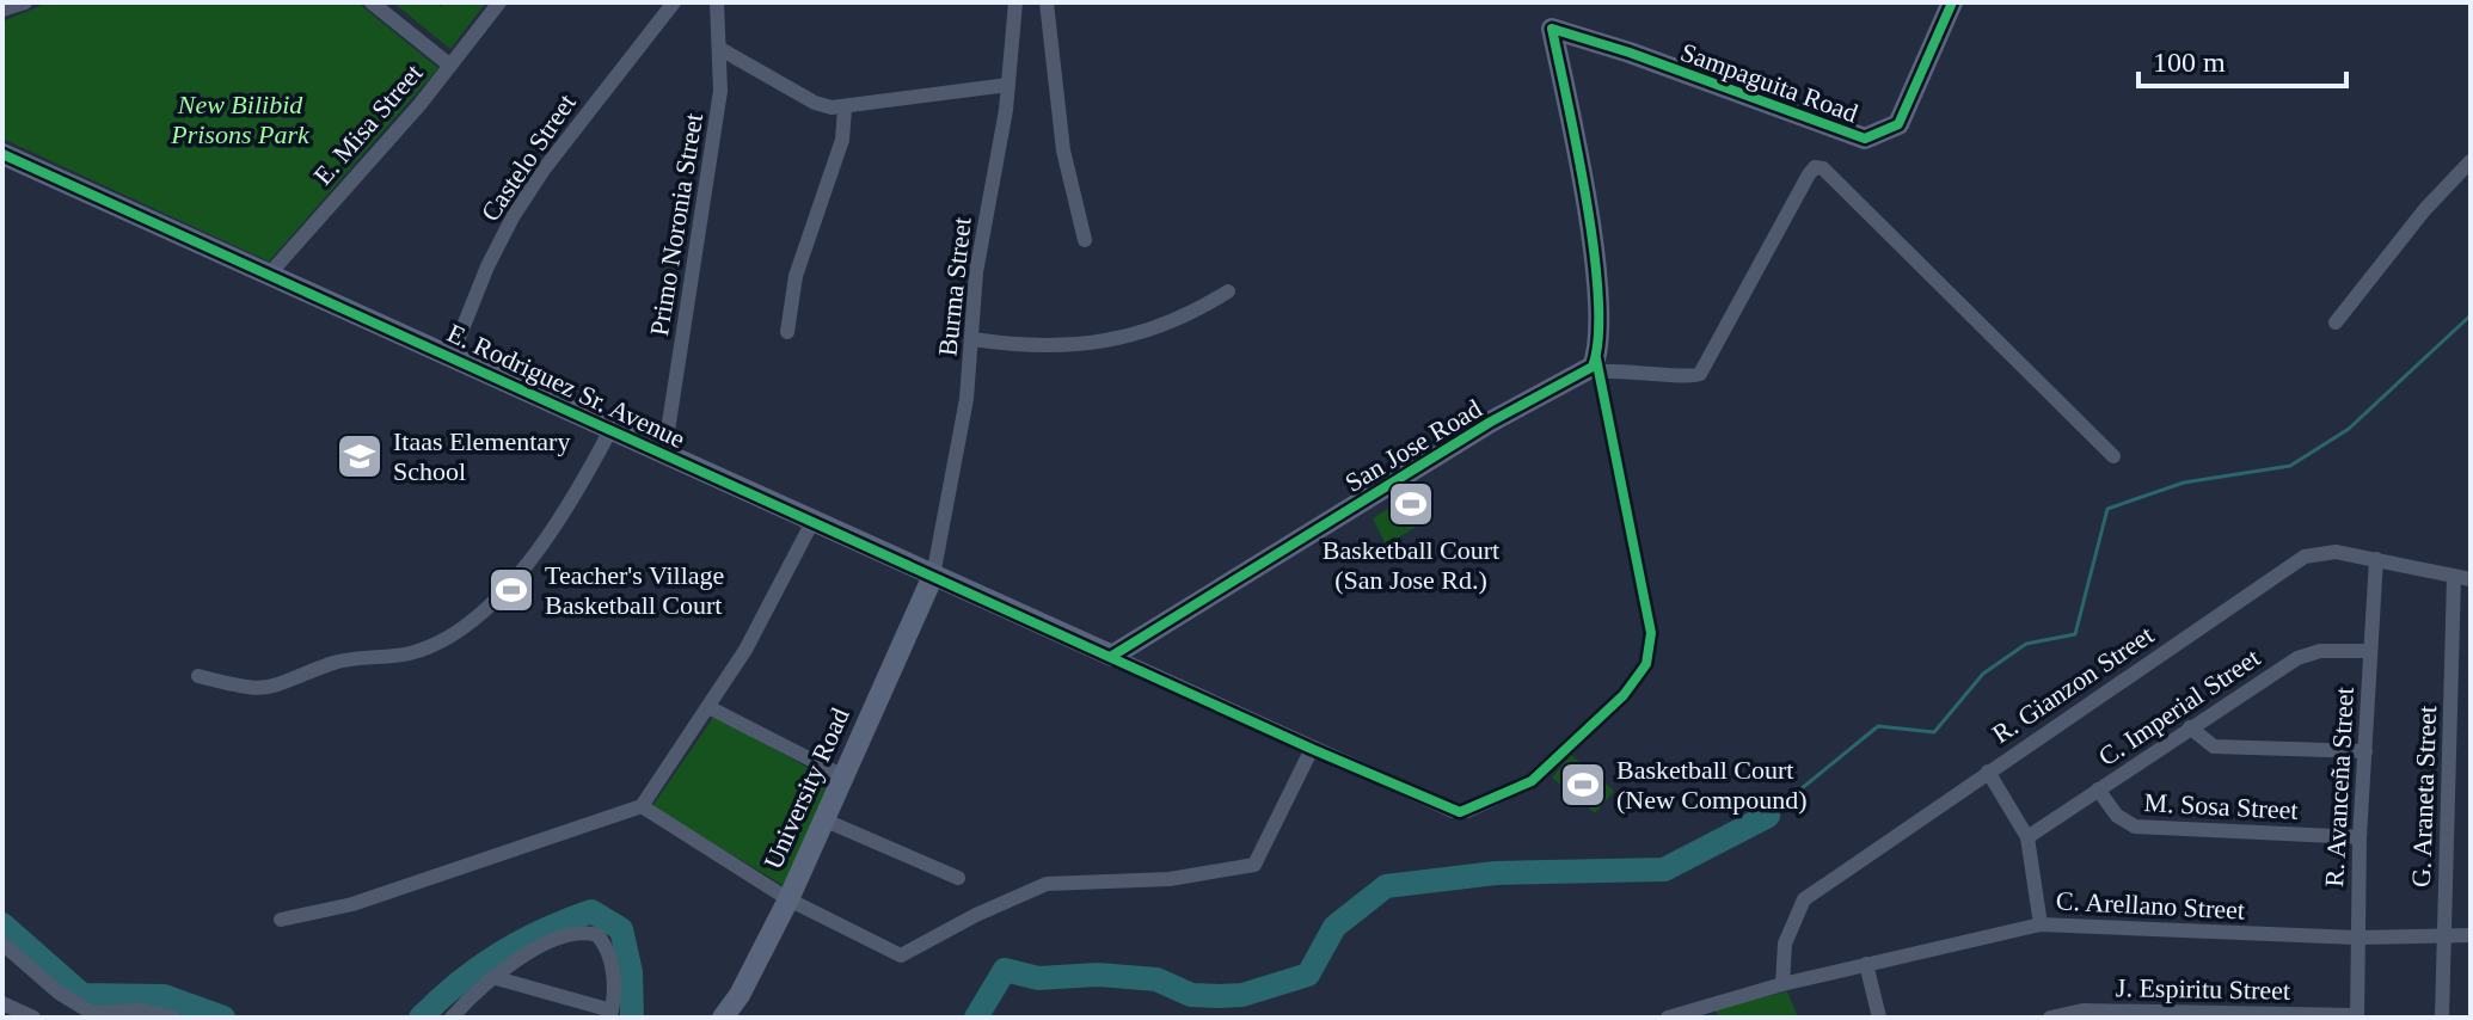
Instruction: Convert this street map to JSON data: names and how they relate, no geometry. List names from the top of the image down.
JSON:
{
  "streets": {
    "street": [
      "Sampaguita Road",
      "E. Misa Street",
      "Castelo Street",
      "Primo Noronia Street",
      "Burma Street",
      "E. Rodriguez Sr. Avenue",
      "San Jose Road",
      "R. Gianzon Street",
      "C. Imperial Street",
      "R. Avanceña Street",
      "University Road",
      "G. Araneta Street",
      "M. Sosa Street",
      "C. Arellano Street",
      "J. Espiritu Street"
    ]
  },
  "crossings": [
    ["Sampaguita Road", "San Jose Road"],
    ["E. Misa Street", "E. Rodriguez Sr. Avenue"],
    ["Castelo Street", "E. Rodriguez Sr. Avenue"],
    ["Primo Noronia Street", "E. Rodriguez Sr. Avenue"],
    ["Burma Street", "E. Rodriguez Sr. Avenue"],
    ["Burma Street", "University Road"],
    ["E. Rodriguez Sr. Avenue", "San Jose Road"],
    ["E. Rodriguez Sr. Avenue", "University Road"],
    ["R. Gianzon Street", "R. Avanceña Street"],
    ["R. Gianzon Street", "G. Araneta Street"],
    ["R. Gianzon Street", "C. Arellano Street"],
    ["C. Imperial Street", "R. Avanceña Street"],
    ["C. Imperial Street", "M. Sosa Street"],
    ["R. Avanceña Street", "M. Sosa Street"],
    ["R. Avanceña Street", "C. Arellano Street"],
    ["R. Avanceña Street", "J. Espiritu Street"],
    ["G. Araneta Street", "C. Arellano Street"]
  ],
  "parks": ["New Bilibid Prisons Park"],
  "places": {
    "school or university": ["Itaas Elementary School"],
    "sports": ["Basketball Court (San Jose Rd.)", "Teacher's Village Basketball Court", "Basketball Court (New Compound)"]
  },
  "scale_bar": "100 m"
}
